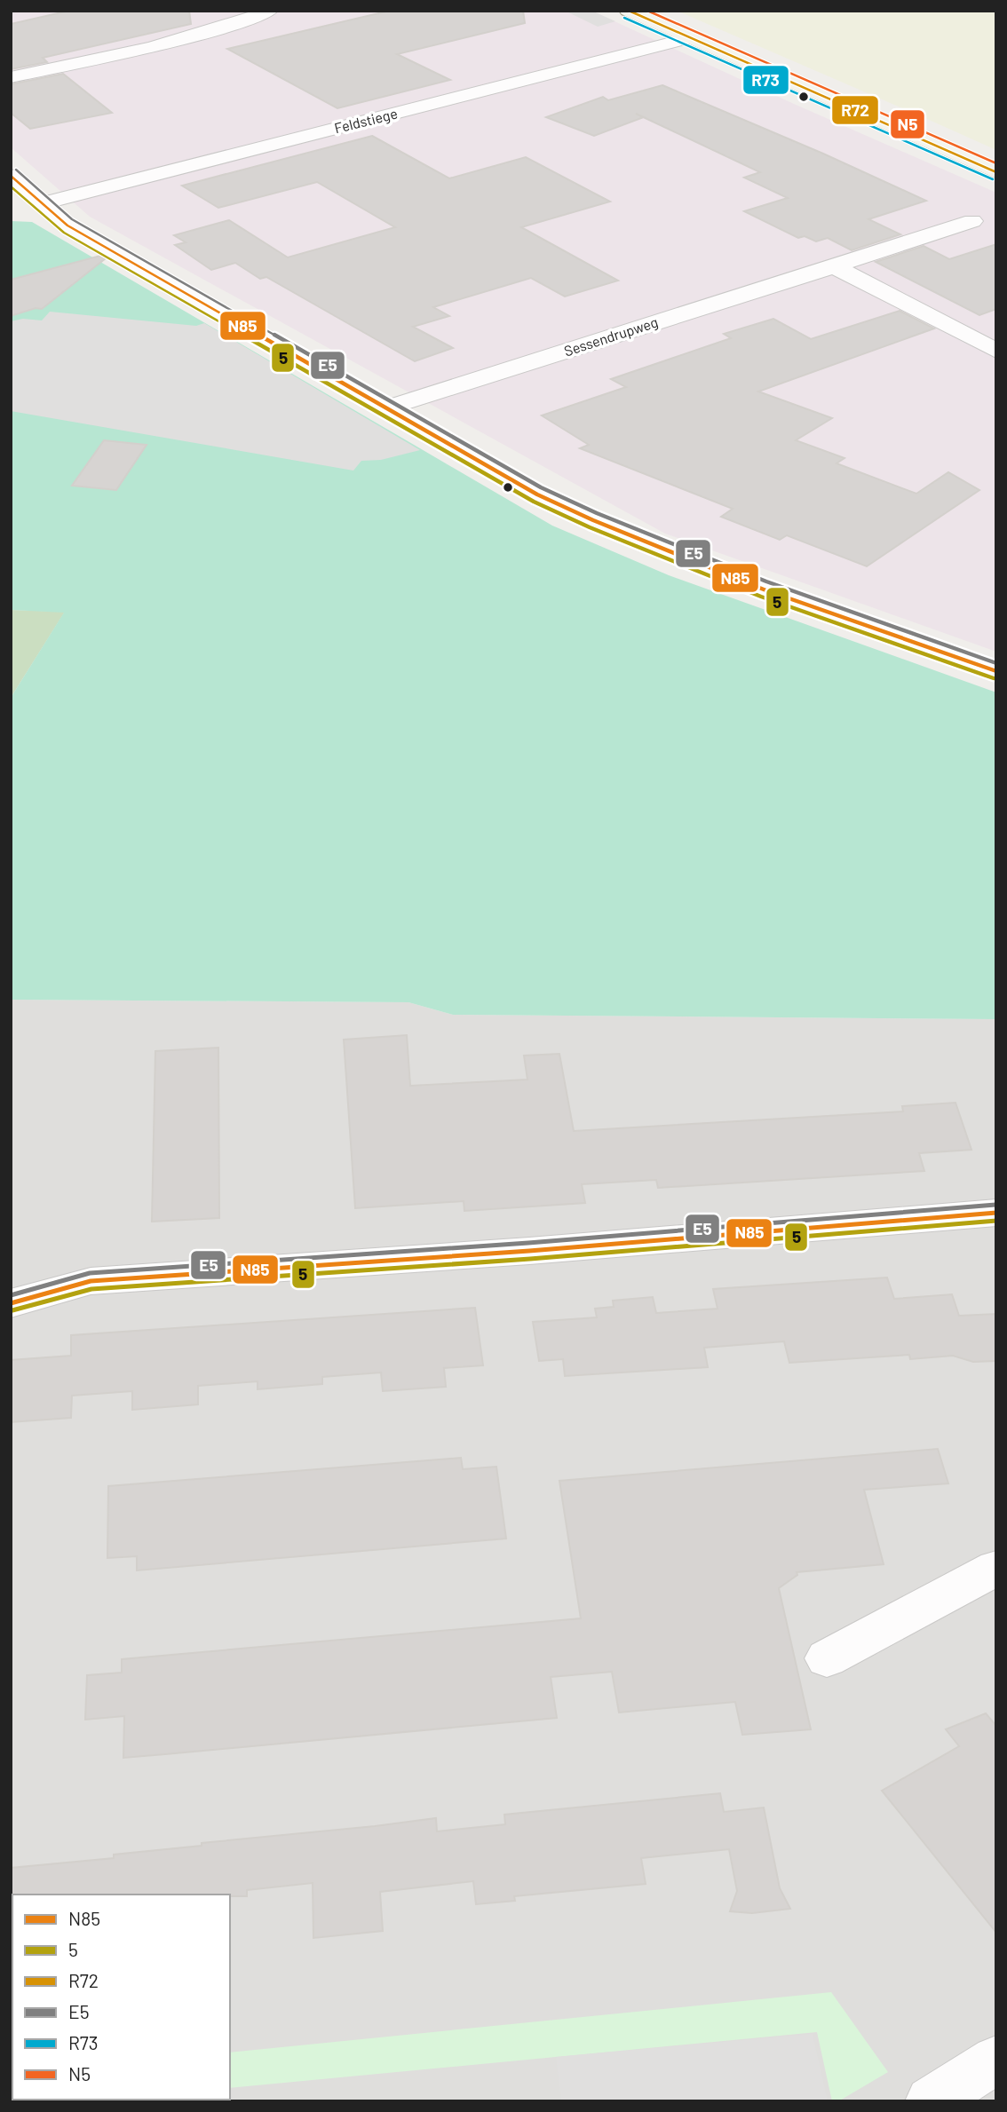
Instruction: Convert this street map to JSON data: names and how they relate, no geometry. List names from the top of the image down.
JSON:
{
  "streets": {
    "street": ["Feldstiege", "Sessendrupweg"]
  },
  "lines": [
    "transit line R72",
    "transit line N5",
    "transit line R73",
    "transit line E5",
    "transit line N85",
    "transit line 5"
  ],
  "legend": [
    "N85",
    "5",
    "R72",
    "E5",
    "R73",
    "N5"
  ]
}
